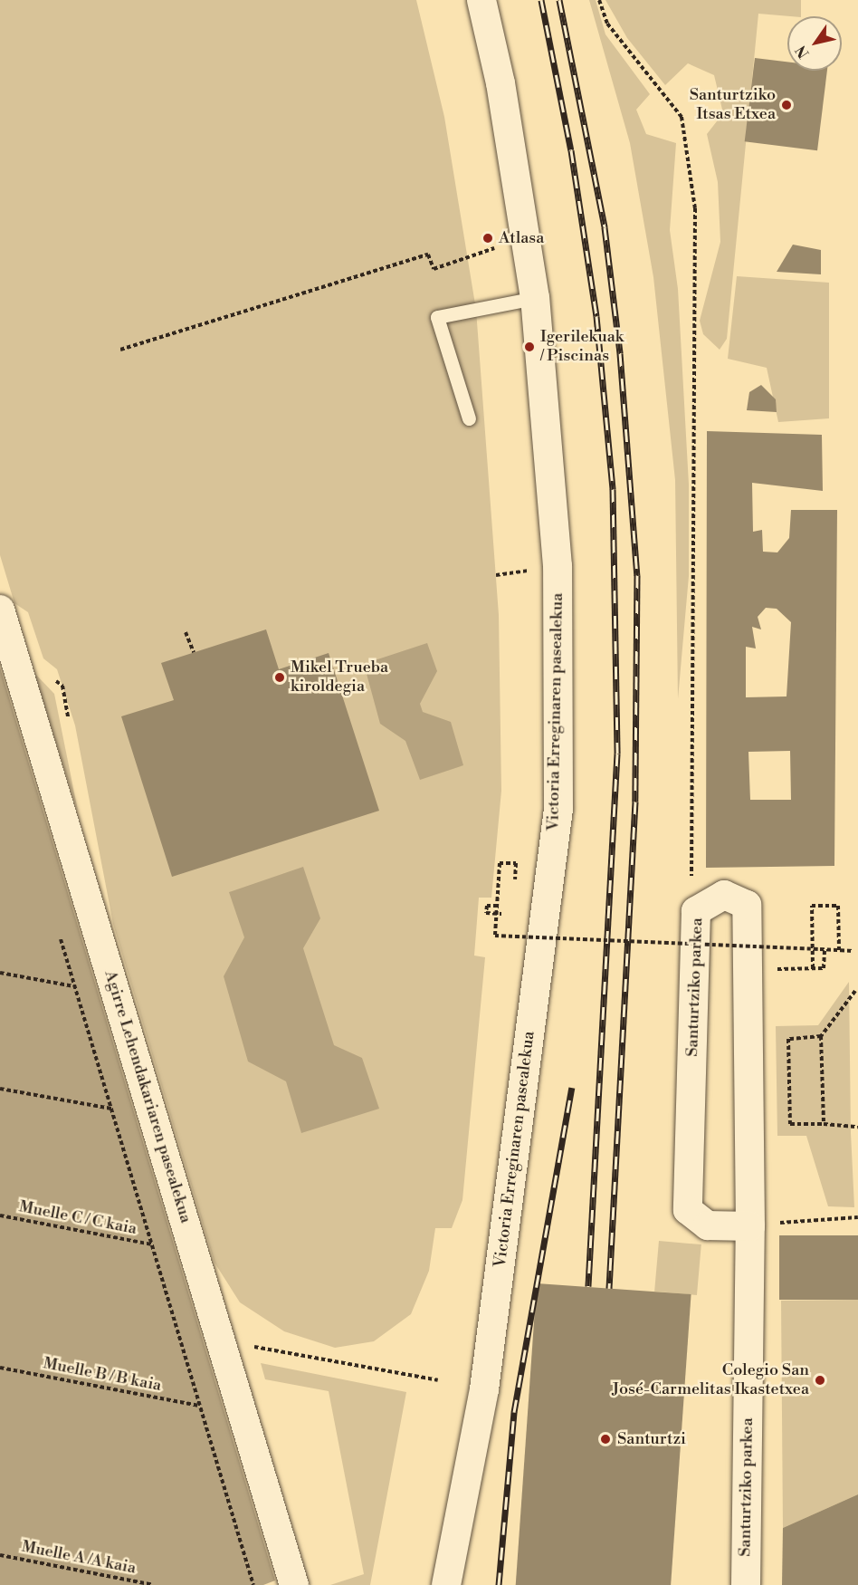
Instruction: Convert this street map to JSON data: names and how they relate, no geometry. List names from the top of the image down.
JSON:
{
  "streets": {
    "street": ["Victoria Erreginaren pasealekua", "Santurtziko parkea", "Agirre Lehendakariaren pasealekua"],
    "path": ["Muelle C / C kaia", "Muelle B / B kaia", "Muelle A /A kaia"]
  },
  "places": [
    "Santurtziko Itsas Etxea",
    "Atlasa",
    "Igerilekuak / Piscinas",
    "Mikel Trueba kiroldegia",
    "Colegio San José-Carmelitas Ikastetxea",
    "Santurtzi"
  ],
  "north": "bottom left"
}
